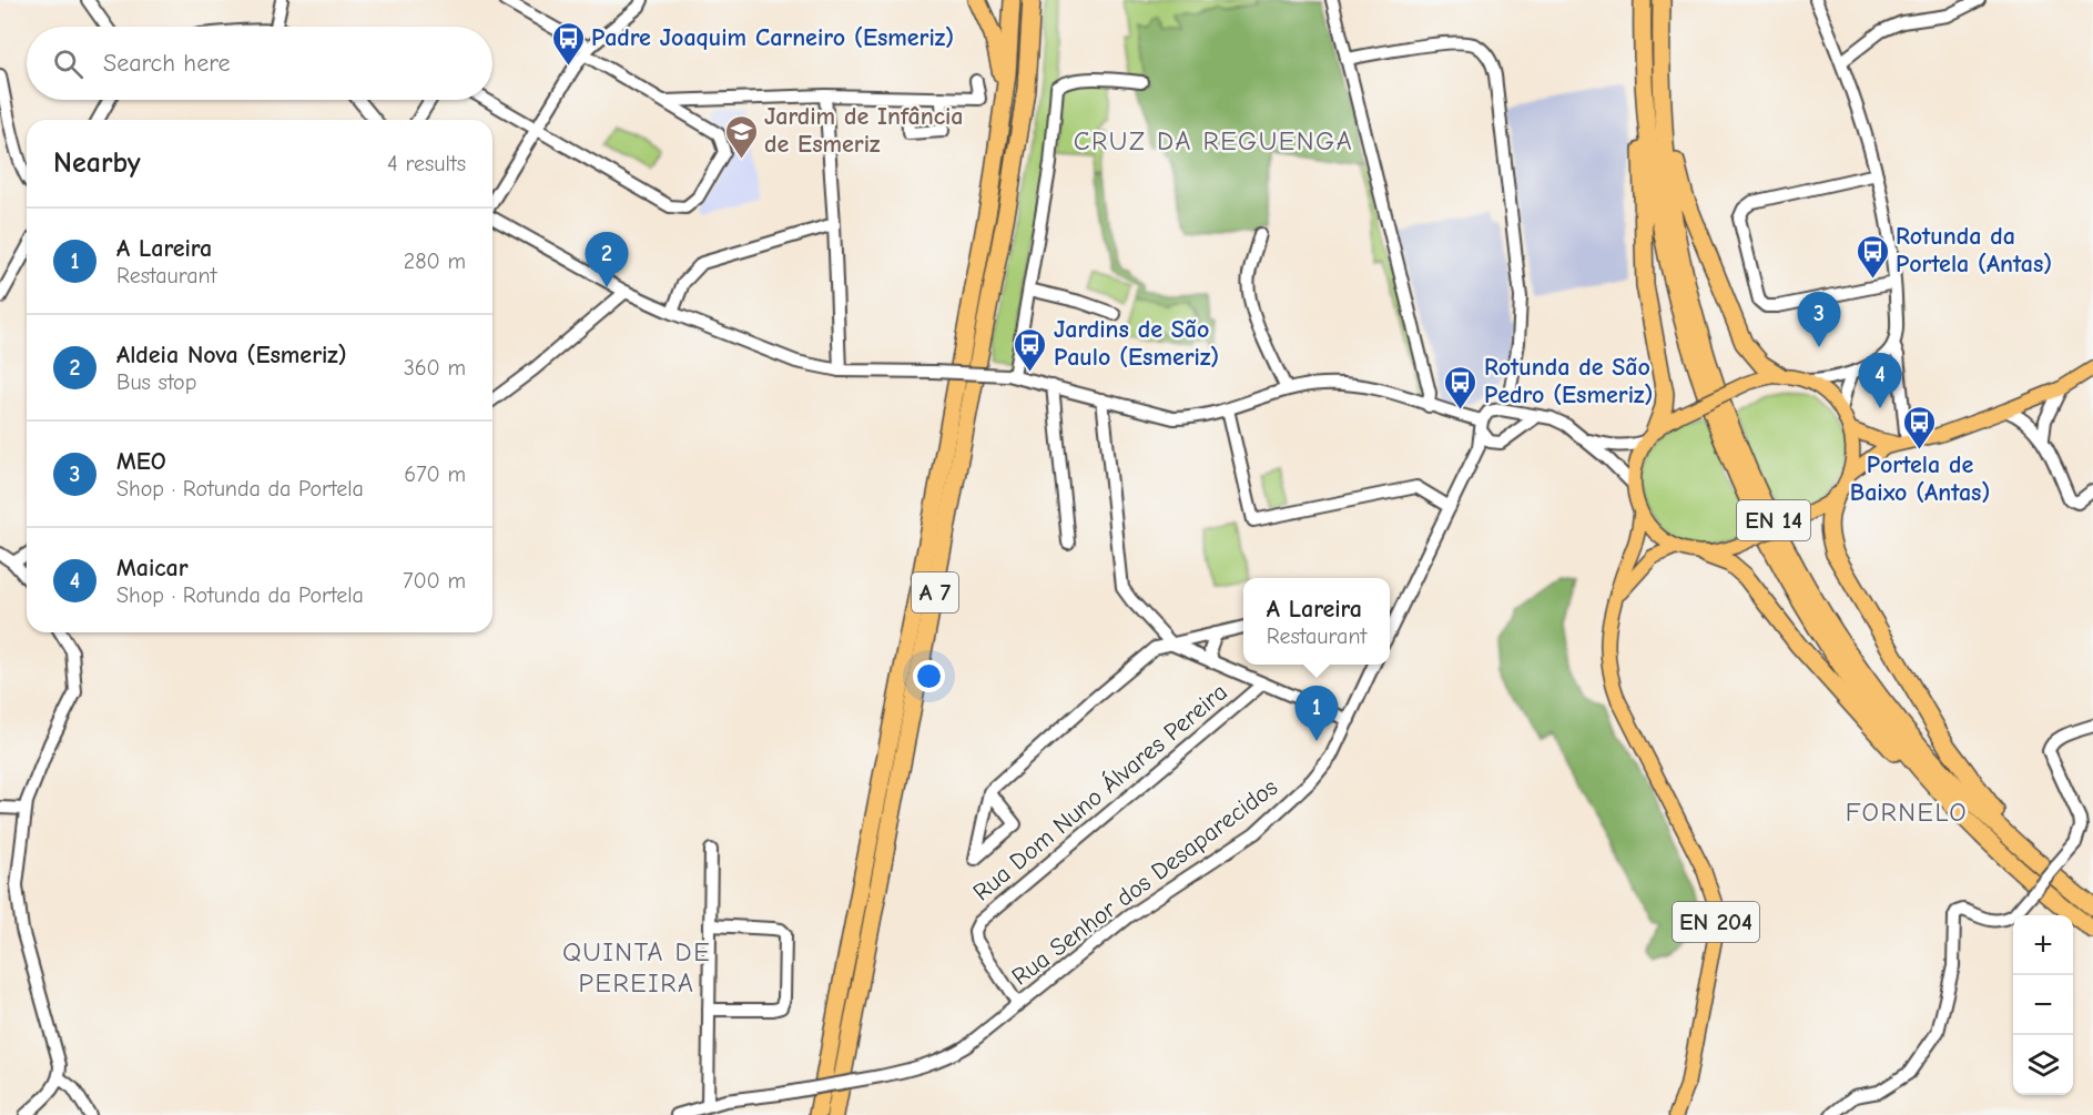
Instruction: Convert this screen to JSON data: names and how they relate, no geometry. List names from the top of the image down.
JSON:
{
  "streets": {
    "highway": ["EN 14", "A 7"],
    "main road": ["EN 204"],
    "street": ["Rua Dom Nuno Álvares Pereira", "Rua Senhor dos Desaparecidos"]
  },
  "crossings": [
    ["EN 14", "EN 204"],
    ["Rua Dom Nuno Álvares Pereira", "Rua Senhor dos Desaparecidos"]
  ],
  "districts": ["CRUZ DA REGUENGA", "FORNELO", "QUINTA DE PEREIRA"],
  "places": {
    "bus stop": [
      "Padre Joaquim Carneiro (Esmeriz)",
      "Rotunda da Portela (Antas)",
      "Jardins de São Paulo (Esmeriz)",
      "Rotunda de São Pedro (Esmeriz)",
      "Portela de Baixo (Antas)"
    ],
    "school or university": ["Jardim de Infância de Esmeriz"]
  },
  "page": {
    "search": "Search here",
    "heading": ["Nearby", "4 results"],
    "list": [
      {
        "mark": "1",
        "name": "A Lareira",
        "note": "Restaurant",
        "value": "280 m"
      },
      {
        "mark": "2",
        "name": "Aldeia Nova (Esmeriz)",
        "note": "Bus stop",
        "value": "360 m"
      },
      {
        "mark": "3",
        "name": "MEO",
        "note": "Shop · Rotunda da Portela",
        "value": "670 m"
      },
      {
        "mark": "4",
        "name": "Maicar",
        "note": "Shop · Rotunda da Portela",
        "value": "700 m"
      }
    ],
    "pins": [
      "2",
      "3",
      "4",
      "1"
    ],
    "popup": ["A Lareira", "Restaurant"],
    "map_buttons": ["+", "−"]
  }
}
